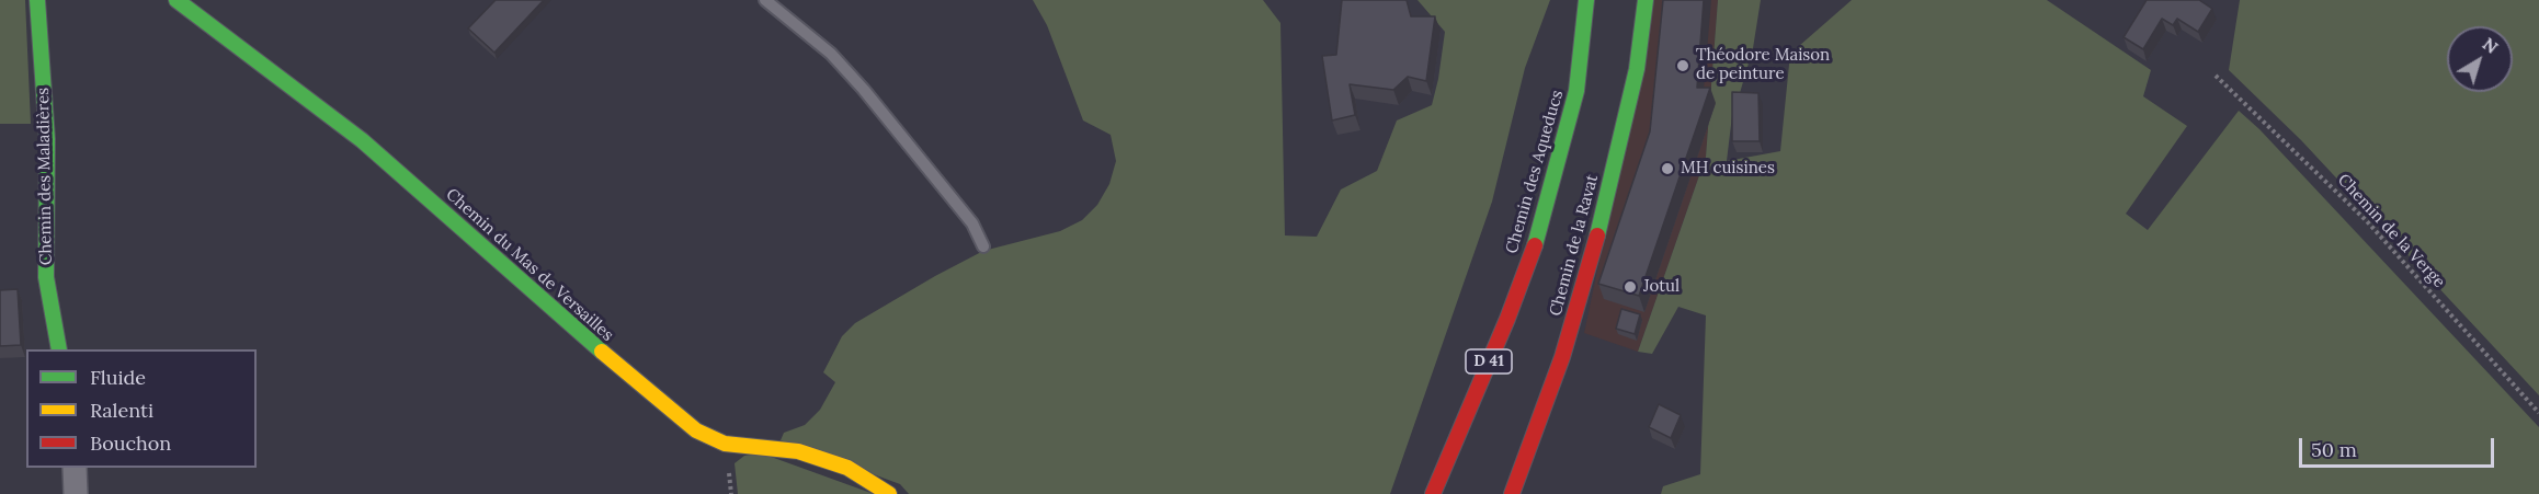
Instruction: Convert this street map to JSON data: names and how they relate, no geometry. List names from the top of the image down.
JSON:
{
  "streets": {
    "street": [
      "Chemin des Aqueducs",
      "Chemin des Maladières",
      "Chemin de la Ravat",
      "Chemin du Mas de Versailles",
      "D 41"
    ],
    "path": ["Chemin de la Verge"]
  },
  "places": ["Théodore Maison de peinture", "MH cuisines", "Jotul"],
  "legend": ["Fluide", "Ralenti", "Bouchon"],
  "scale_bar": "50 m",
  "north": "top right"
}
